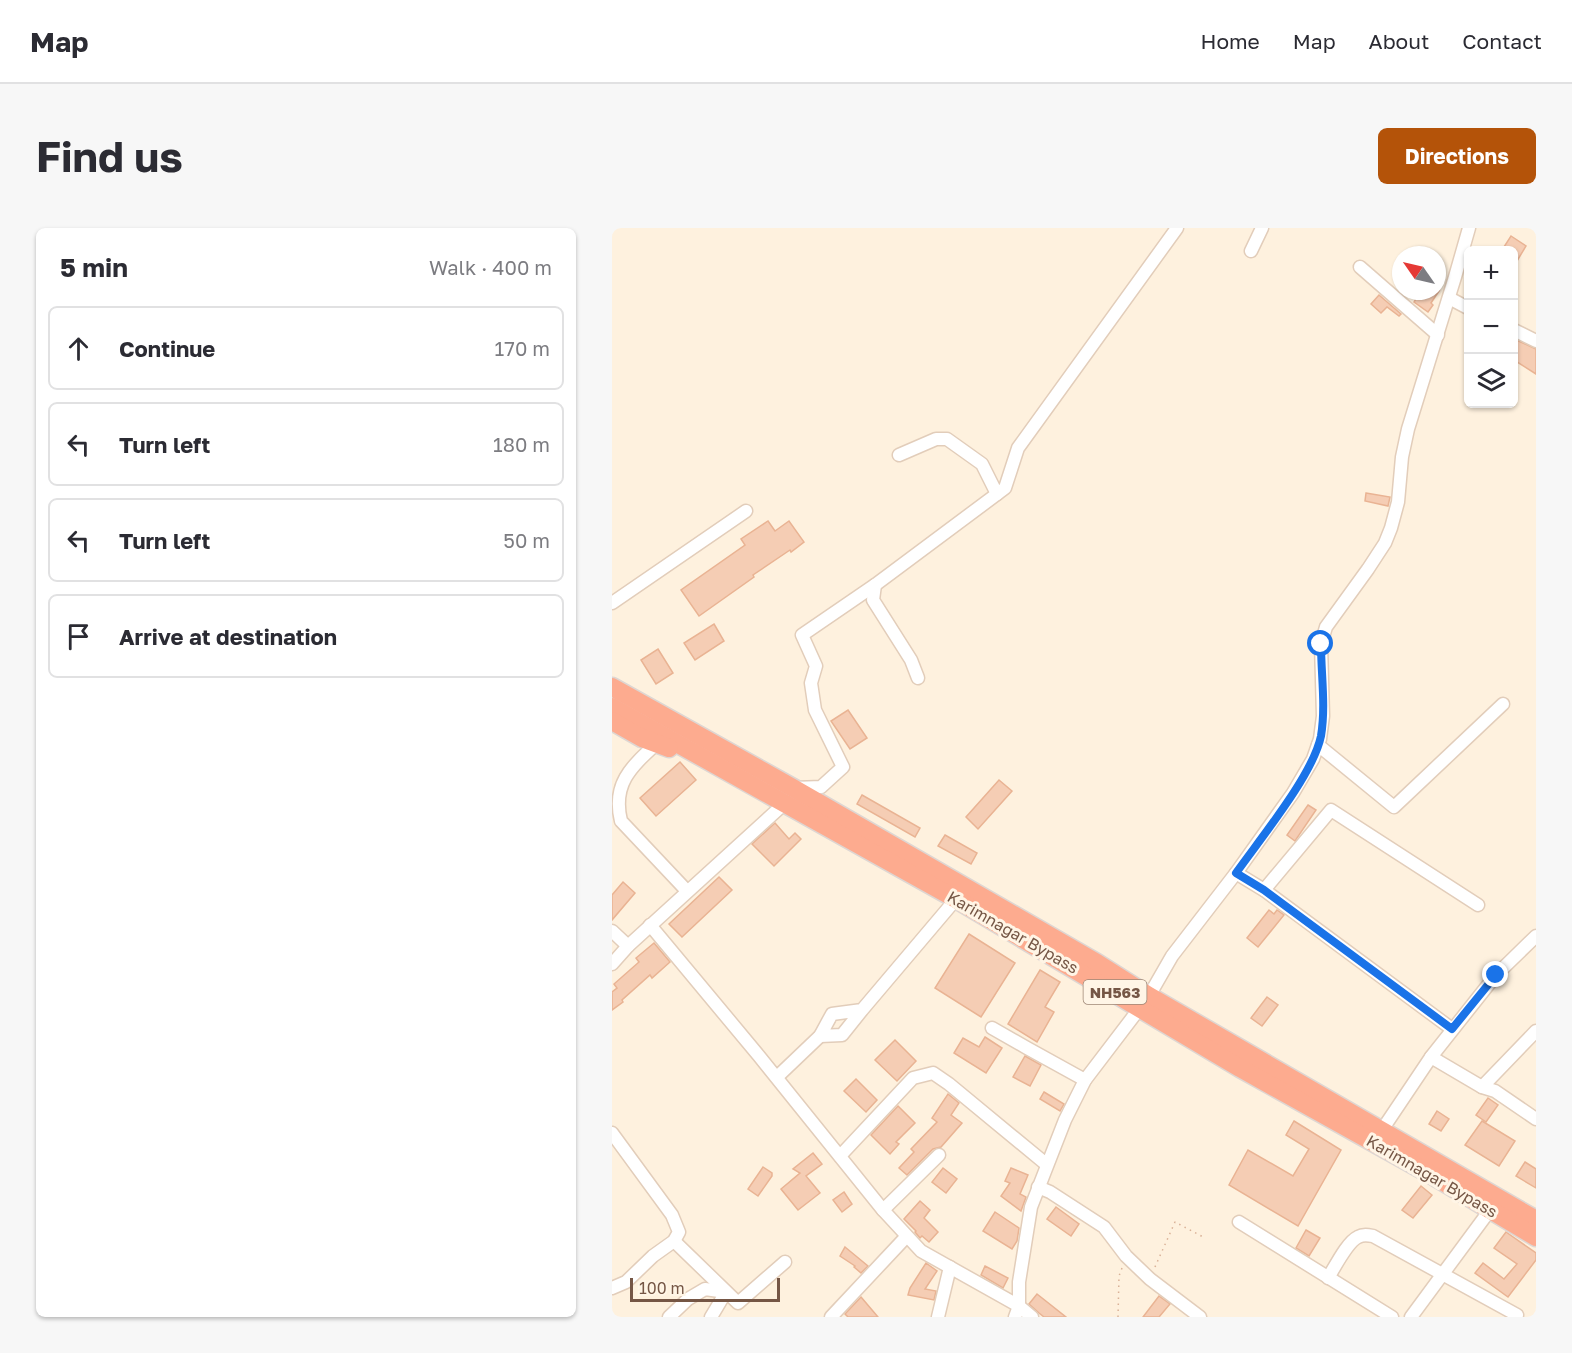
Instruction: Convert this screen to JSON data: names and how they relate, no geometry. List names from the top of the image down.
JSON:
{
  "streets": {
    "highway": ["Karimnagar Bypass", "NH563"]
  },
  "crossings": [
    ["Karimnagar Bypass", "NH563"]
  ],
  "scale_bar": "100 m",
  "north": "top left",
  "page": {
    "header": "Map",
    "nav": [
      "Home",
      "Map",
      "About",
      "Contact"
    ],
    "buttons": "Directions",
    "title": "Find us",
    "heading": ["5 min", "Walk · 400 m"],
    "map_buttons": ["+", "−"],
    "list": [
      ["Continue", "170 m"],
      ["Turn left", "180 m"],
      ["Turn left", "50 m"],
      "Arrive at destination"
    ],
    "scale": "100 m"
  }
}
